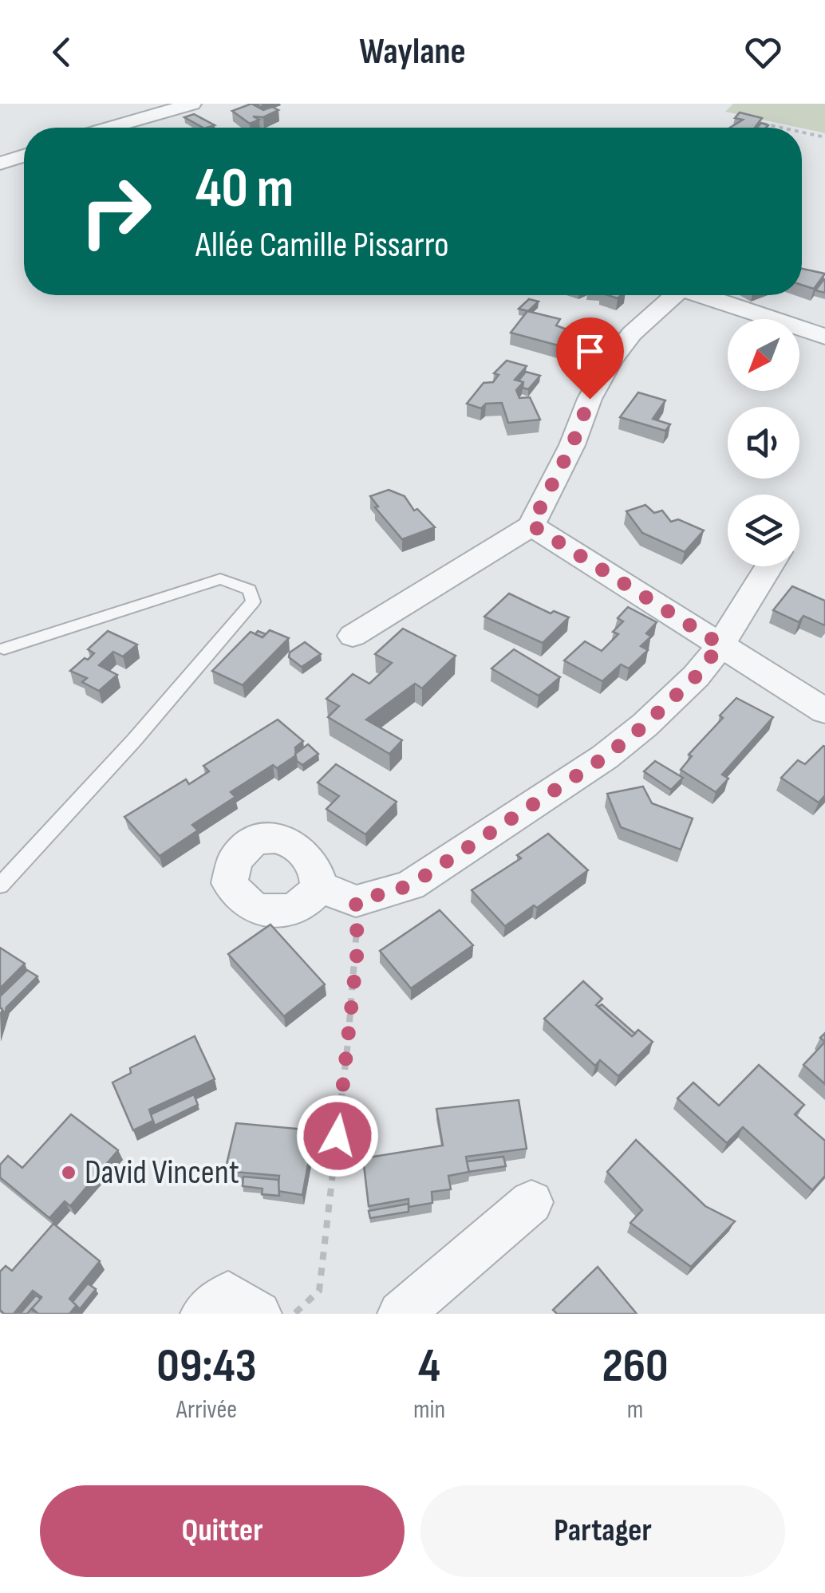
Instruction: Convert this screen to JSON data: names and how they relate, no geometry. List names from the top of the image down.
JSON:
{
  "places": ["David Vincent"],
  "north": "bottom left",
  "page": {
    "header": "Waylane",
    "turn": ["40 m", "Allée Camille Pissarro"],
    "eta": [
      "09:43",
      "Arrivée",
      "4",
      "min",
      "260",
      "m"
    ],
    "buttons": ["Quitter", "Partager"]
  }
}
